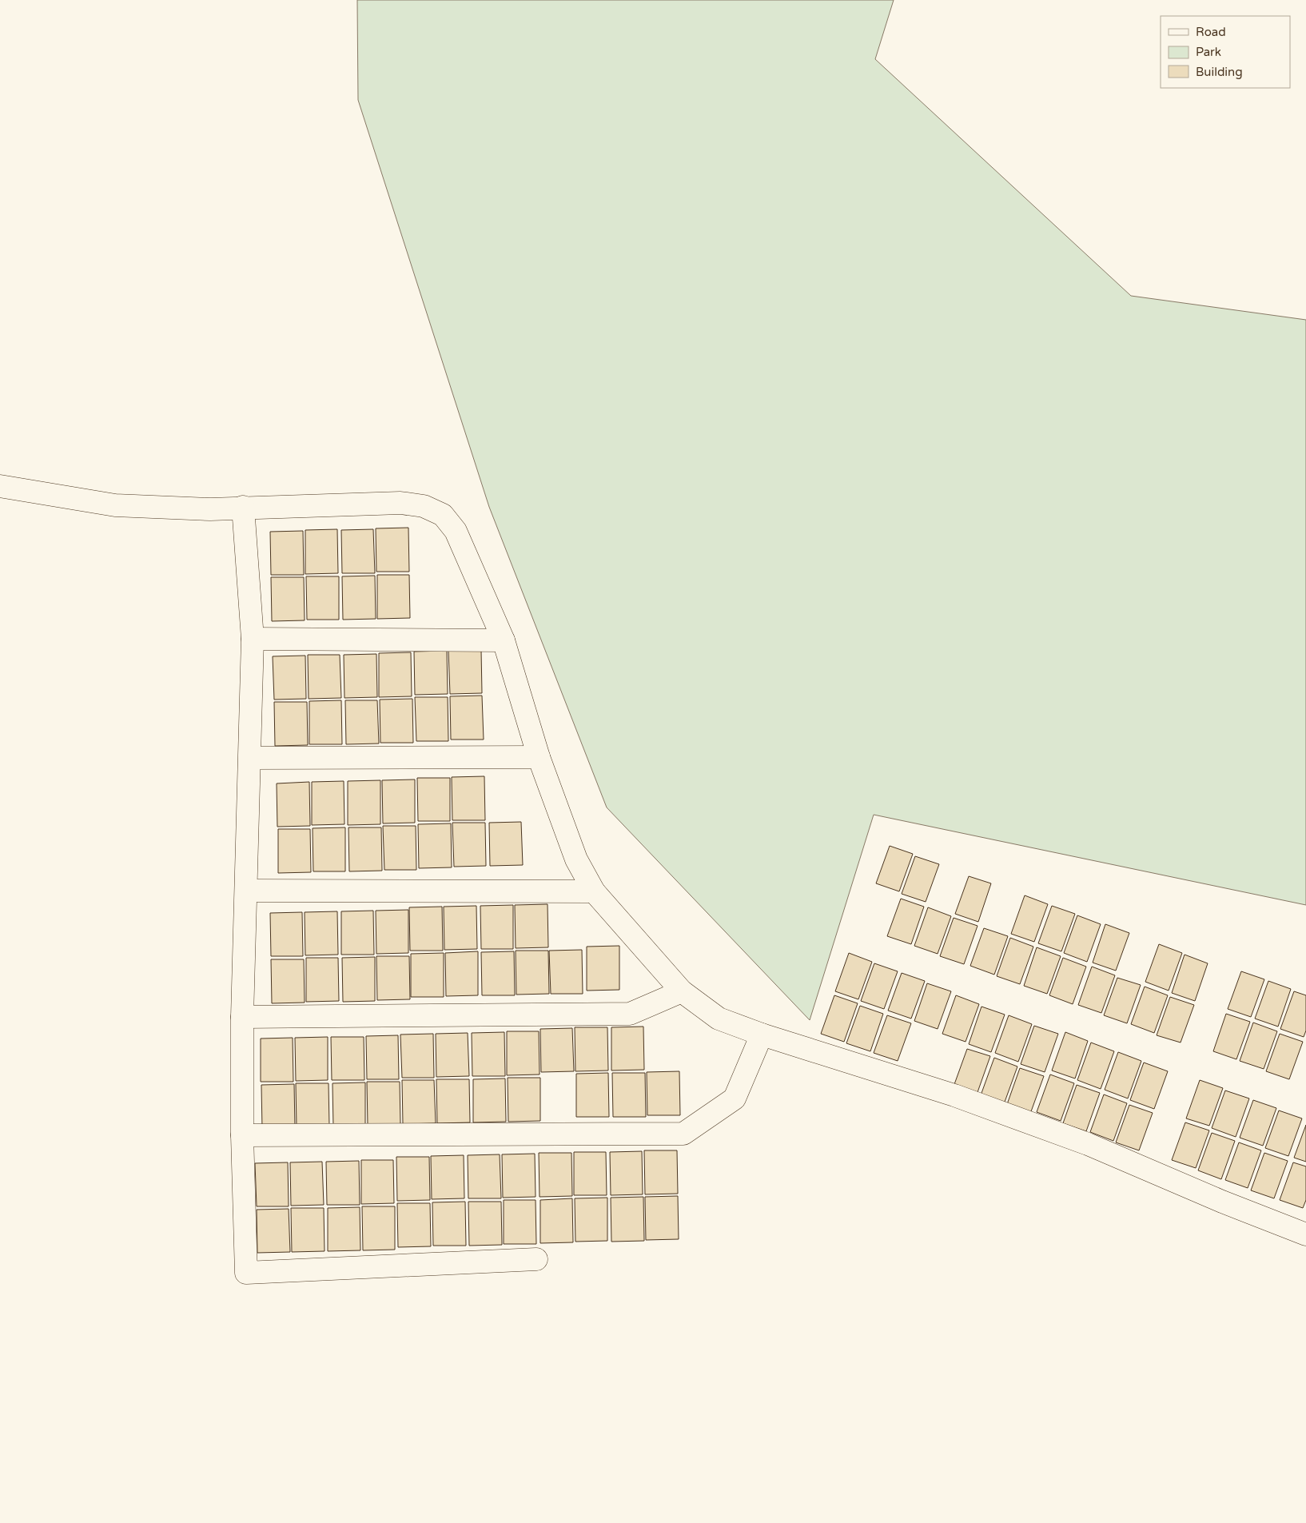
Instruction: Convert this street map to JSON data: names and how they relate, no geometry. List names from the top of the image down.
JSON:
{
  "legend": ["Road", "Park", "Building"]
}
